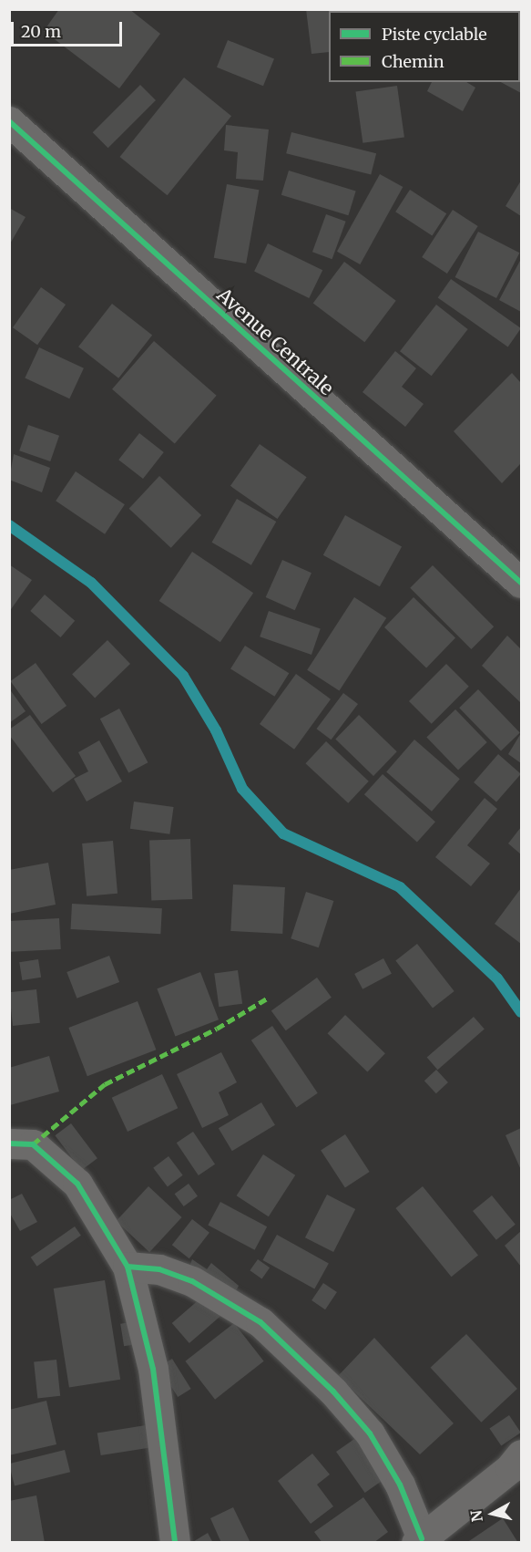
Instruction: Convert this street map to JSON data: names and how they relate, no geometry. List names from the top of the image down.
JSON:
{
  "streets": {
    "street": ["Avenue Centrale"]
  },
  "legend": ["Piste cyclable", "Chemin"],
  "scale_bar": "20 m",
  "north": "left"
}
